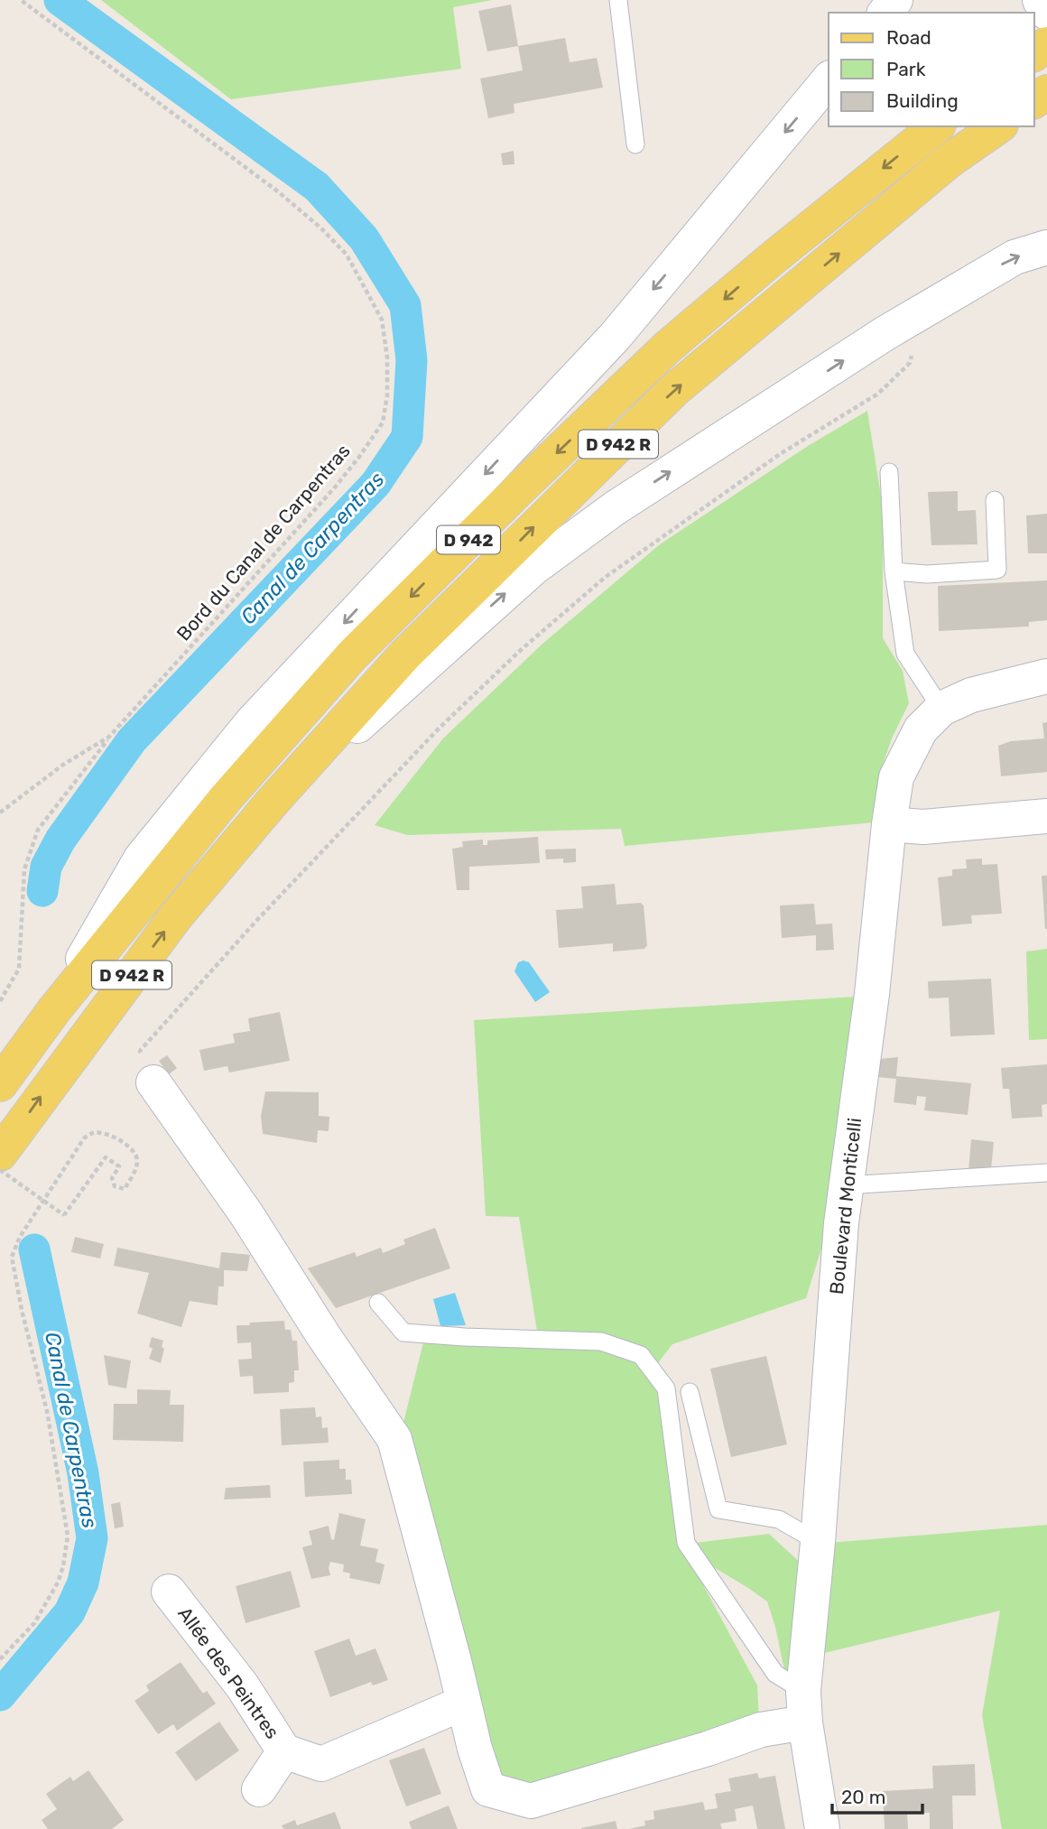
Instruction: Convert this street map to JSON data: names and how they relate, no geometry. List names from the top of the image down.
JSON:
{
  "streets": {
    "main road": ["D 942 R", "D 942"],
    "street": ["Boulevard Monticelli", "Allée des Peintres"],
    "path": ["Bord du Canal de Carpentras"]
  },
  "water": ["Canal de Carpentras"],
  "legend": ["Road", "Park", "Building"],
  "scale_bar": "20 m"
}
